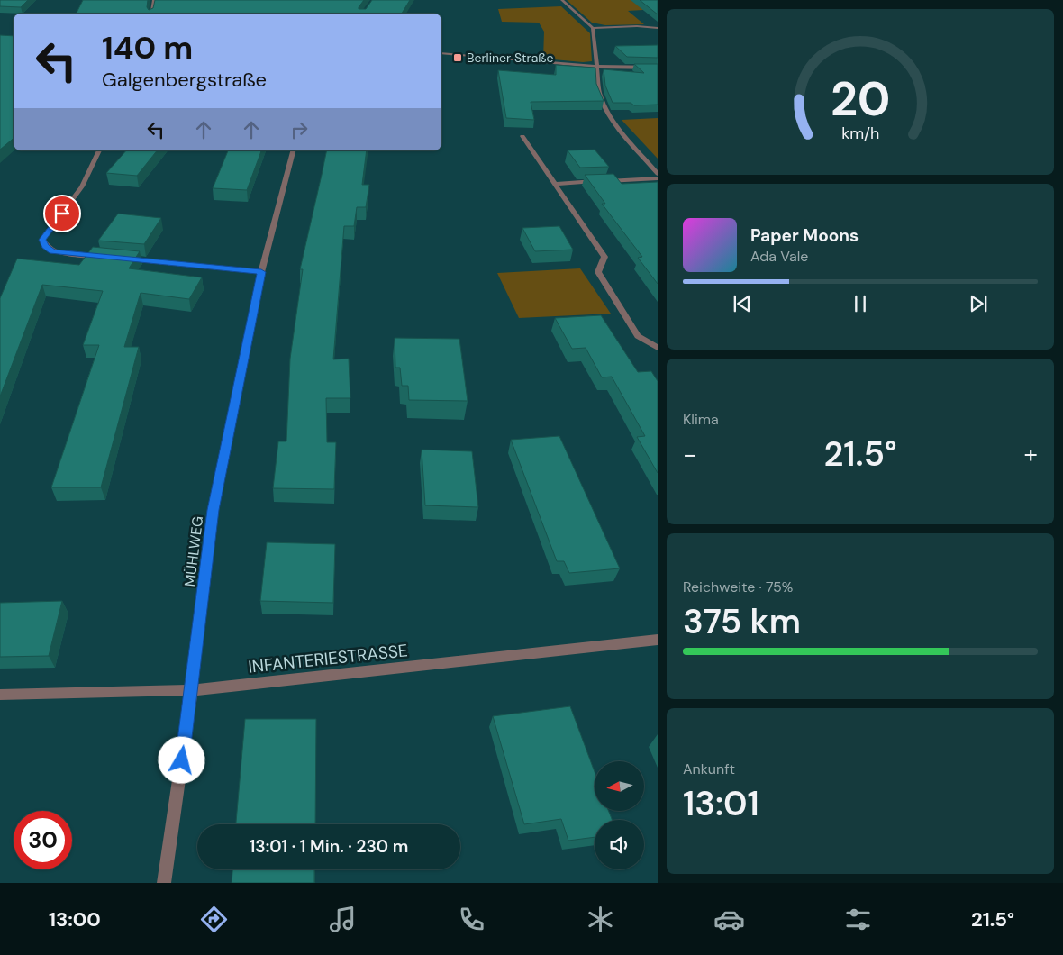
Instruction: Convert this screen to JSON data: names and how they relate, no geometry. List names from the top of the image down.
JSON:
{
  "streets": {
    "street": ["MÜHLWEG", "INFANTERIESTRASSE"]
  },
  "crossings": [
    ["MÜHLWEG", "INFANTERIESTRASSE"]
  ],
  "places": {
    "transit": ["Berliner Straße"]
  },
  "north": "left",
  "page": {
    "turn": ["140 m", "Galgenbergstraße"],
    "song": ["Paper Moons", "Ada Vale"],
    "tile": [
      "Klima",
      ["Reichweite · 75%", "375 km"],
      ["Ankunft", "13:01"]
    ],
    "heat": ["−", "21.5°", "+"],
    "limit": "30",
    "trip": "13:01 · 1 Min. · 230 m",
    "tabs": ["13:00", "21.5°"],
    "gauge": ["20", "km/h"]
  }
}
